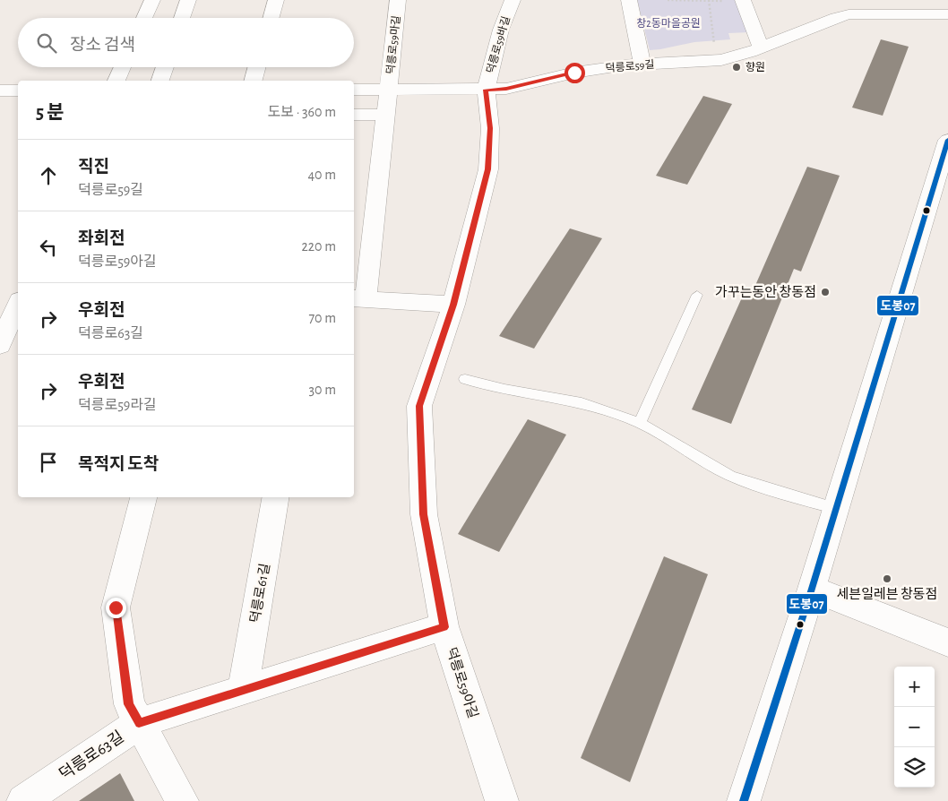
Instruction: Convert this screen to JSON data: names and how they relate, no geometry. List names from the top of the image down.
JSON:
{
  "streets": {
    "street": [
      "덕릉로59마길",
      "덕릉로59바길",
      "덕릉로59길",
      "덕릉로61길",
      "덕릉로59아길",
      "덕릉로63길"
    ]
  },
  "crossings": [
    ["덕릉로59마길", "덕릉로59길"],
    ["덕릉로59바길", "덕릉로59길"],
    ["덕릉로59바길", "덕릉로59아길"],
    ["덕릉로59길", "덕릉로59아길"],
    ["덕릉로61길", "덕릉로63길"],
    ["덕릉로59아길", "덕릉로63길"]
  ],
  "parks": ["창2동마을공원"],
  "places": ["향원", "가꾸는동안 창동점", "세븐일레븐 창동점"],
  "lines": ["transit line 도봉07"],
  "page": {
    "search": "장소 검색",
    "heading": ["5 분", "도보 · 360 m"],
    "list": [
      ["직진", "덕릉로59길", "40 m"],
      ["좌회전", "덕릉로59아길", "220 m"],
      ["우회전", "덕릉로63길", "70 m"],
      ["우회전", "덕릉로59라길", "30 m"],
      "목적지 도착"
    ],
    "map_buttons": ["+", "−"]
  }
}
